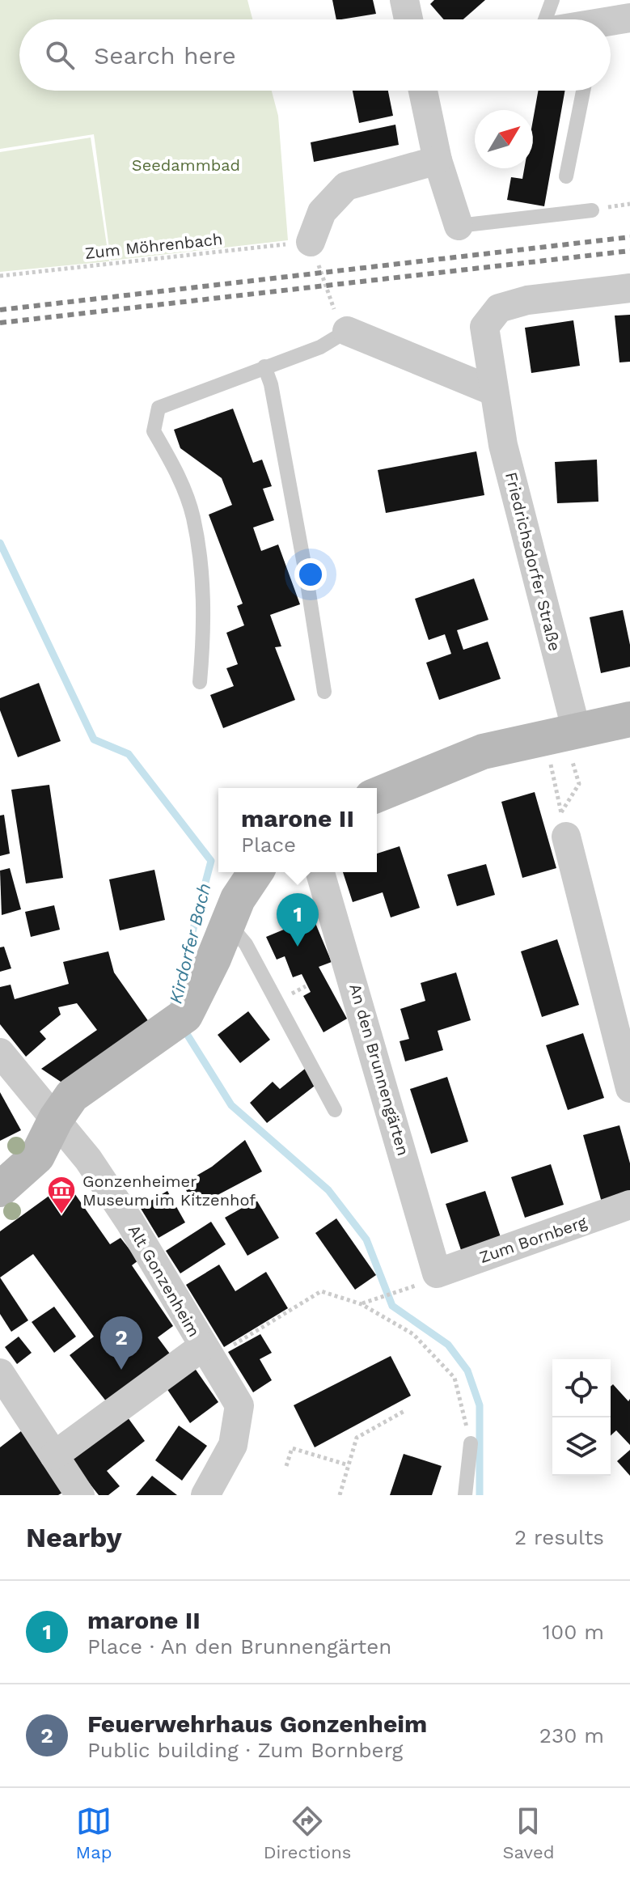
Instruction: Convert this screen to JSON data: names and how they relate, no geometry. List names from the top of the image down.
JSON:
{
  "streets": {
    "street": [
      "Friedrichsdorfer Straße",
      "An den Brunnengärten",
      "Zum Bornberg",
      "Alt Gonzenheim"
    ],
    "path": ["Zum Möhrenbach"]
  },
  "crossings": [
    ["An den Brunnengärten", "Zum Bornberg"]
  ],
  "water": ["Kirdorfer Bach"],
  "parks": ["Seedammbad"],
  "places": {
    "museum": ["Gonzenheimer Museum im Kitzenhof"]
  },
  "north": "top right",
  "page": {
    "search": "Search here",
    "popup": ["marone II", "Place"],
    "pins": ["1", "2"],
    "heading": ["Nearby", "2 results"],
    "list": [
      {
        "mark": "1",
        "name": "marone II",
        "note": "Place · An den Brunnengärten",
        "value": "100 m"
      },
      {
        "mark": "2",
        "name": "Feuerwehrhaus Gonzenheim",
        "note": "Public building · Zum Bornberg",
        "value": "230 m"
      }
    ],
    "nav": ["Map", "Directions", "Saved"]
  }
}
